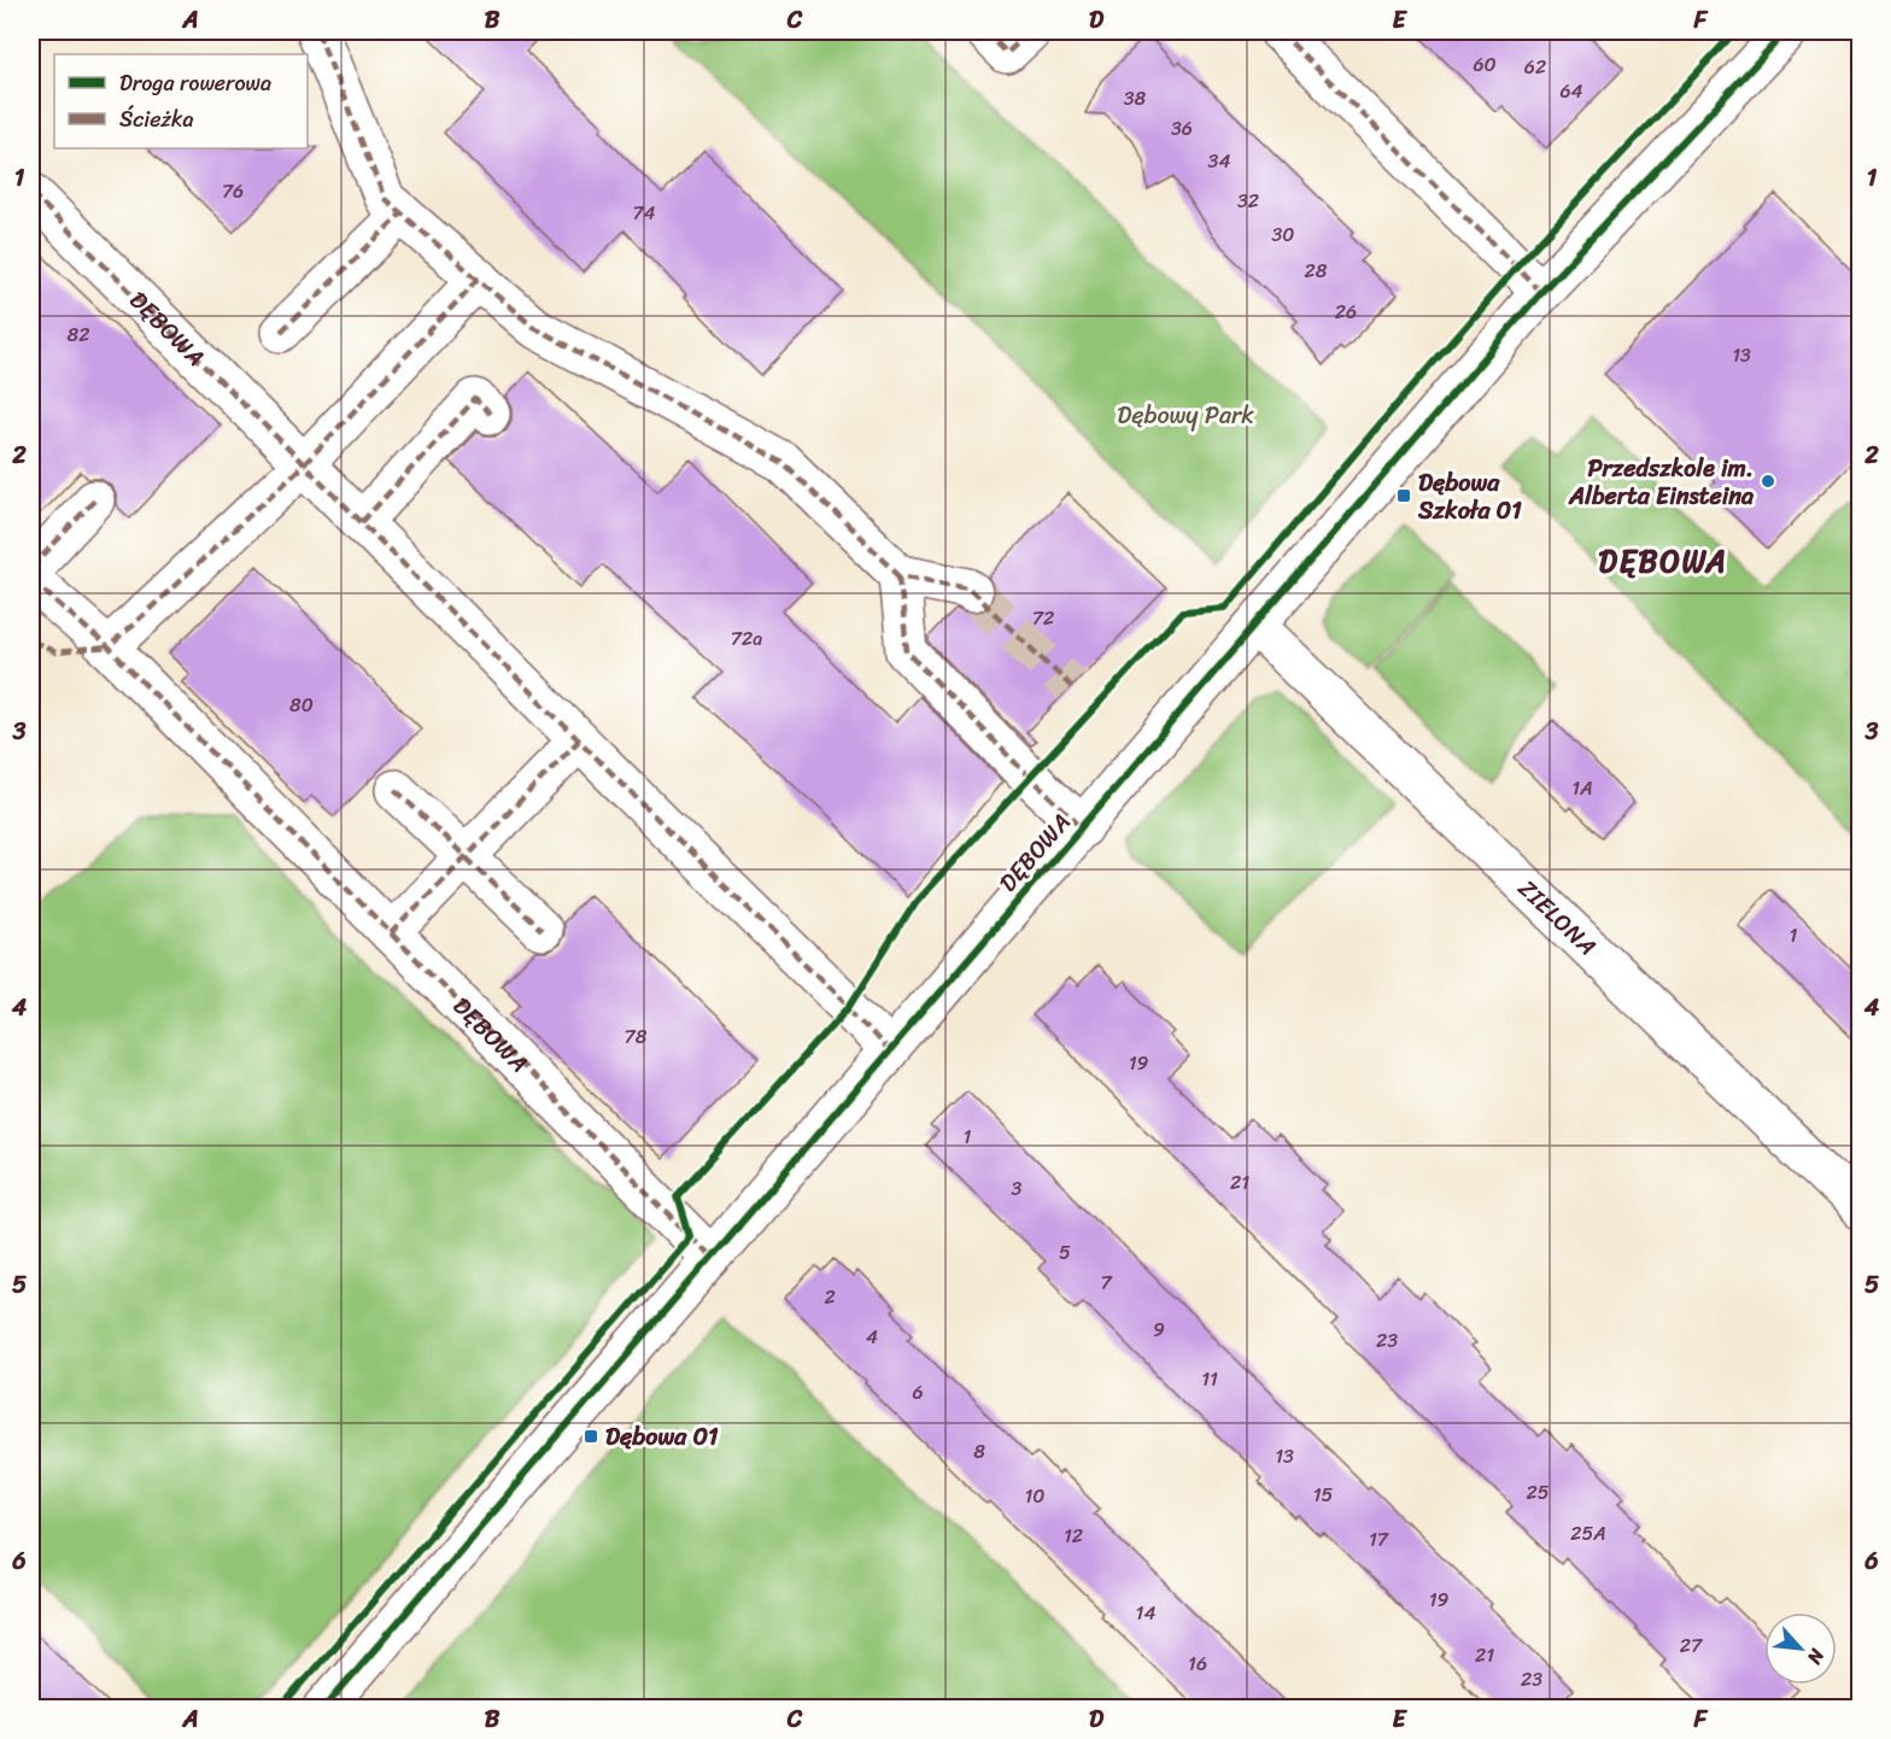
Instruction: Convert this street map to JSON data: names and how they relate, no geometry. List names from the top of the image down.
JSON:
{
  "streets": {
    "street": ["DĘBOWA", "ZIELONA"]
  },
  "crossings": [
    ["DĘBOWA", "ZIELONA"]
  ],
  "districts": ["DĘBOWA"],
  "parks": ["Dębowy Park"],
  "places": {
    "other": ["Przedszkole im. Alberta Einsteina"],
    "transit": ["Dębowa Szkoła 01", "Dębowa 01"]
  },
  "house_numbers": [
    "60",
    "62",
    "64",
    "38",
    "36",
    "34",
    "76",
    "32",
    "74",
    "30",
    "28",
    "26",
    "82",
    "13",
    "72",
    "72a",
    "80",
    "1A",
    "1",
    "78",
    "19",
    "1",
    "21",
    "3",
    "5",
    "7",
    "2",
    "9",
    "4",
    "23",
    "11",
    "6",
    "8",
    "13",
    "25",
    "15",
    "10",
    "25A",
    "12",
    "17",
    "19",
    "14",
    "27",
    "21",
    "16",
    "23"
  ],
  "legend": ["Droga rowerowa", "Ścieżka"],
  "north": "bottom right",
  "grid": {
    "columns": [
      "A",
      "B",
      "C",
      "D",
      "E",
      "F"
    ],
    "rows": [
      "1",
      "2",
      "3",
      "4",
      "5",
      "6"
    ]
  }
}
